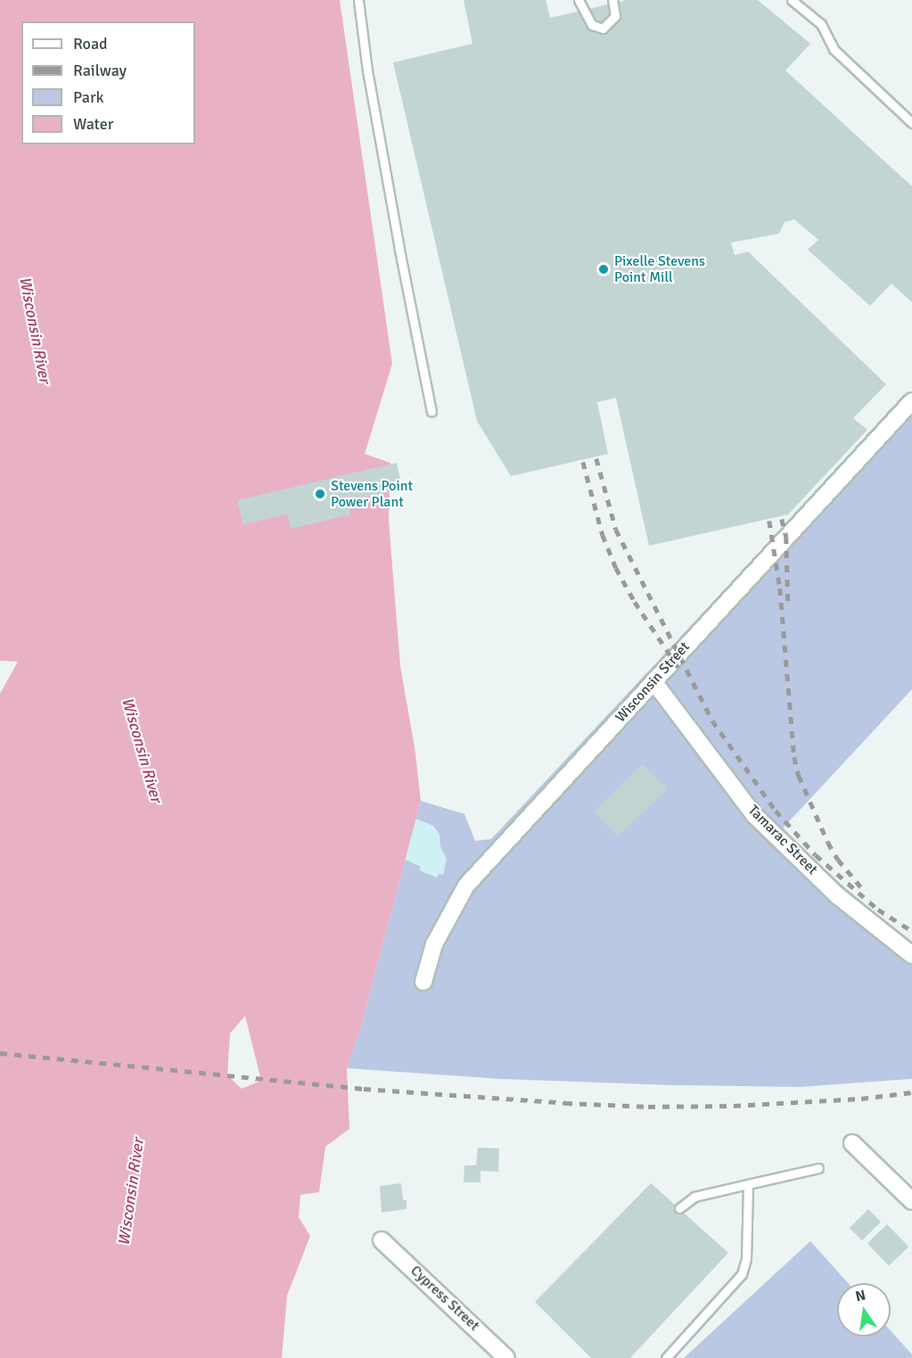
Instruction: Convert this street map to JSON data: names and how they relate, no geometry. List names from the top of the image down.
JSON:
{
  "streets": {
    "street": ["Wisconsin Street", "Tamarac Street", "Cypress Street"]
  },
  "crossings": [
    ["Wisconsin Street", "Tamarac Street"]
  ],
  "water": ["Wisconsin River"],
  "places": ["Pixelle Stevens Point Mill", "Stevens Point Power Plant"],
  "legend": [
    "Road",
    "Railway",
    "Park",
    "Water"
  ],
  "north": "top"
}
